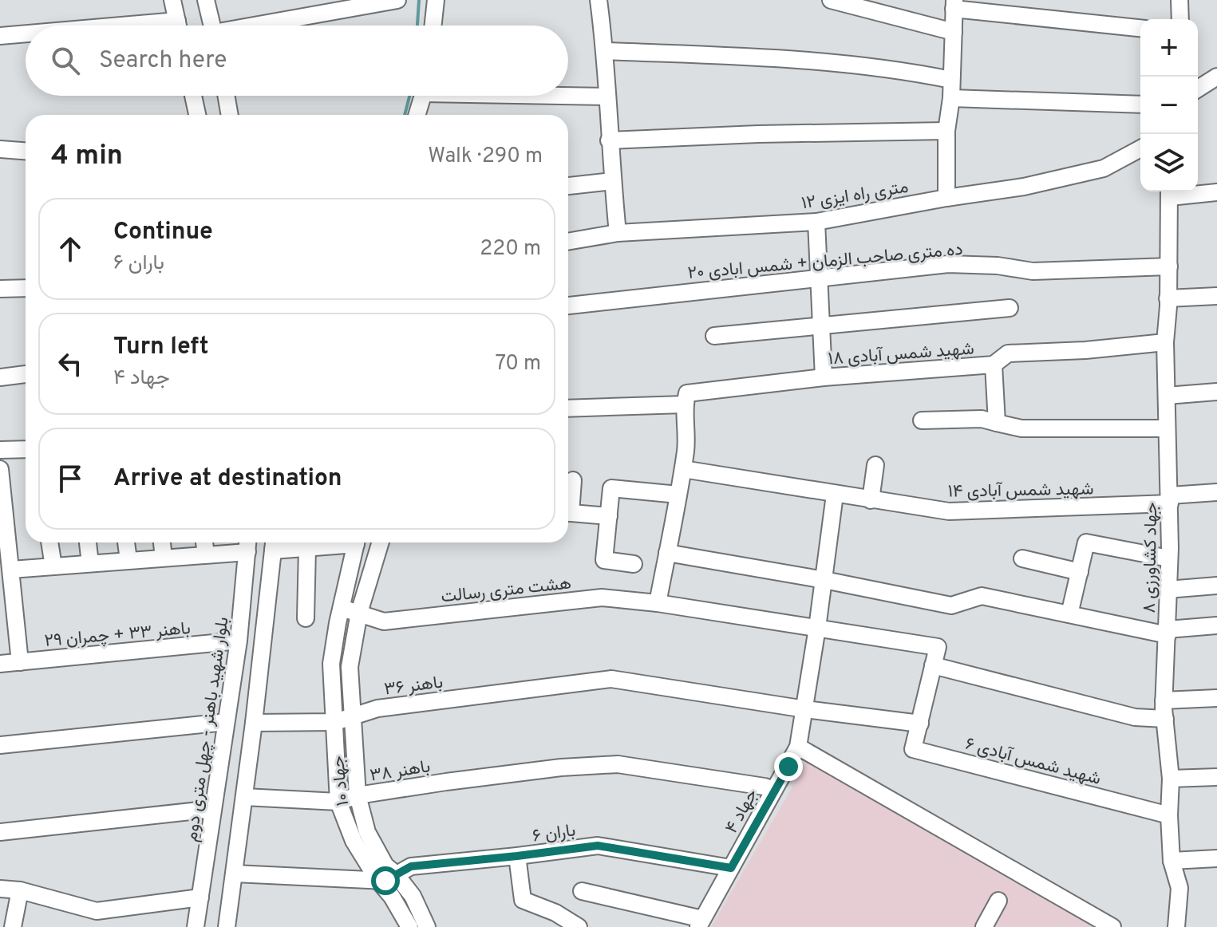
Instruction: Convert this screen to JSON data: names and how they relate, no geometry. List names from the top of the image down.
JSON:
{
  "streets": {
    "street": [
      "۱۲ متری راه ایزی",
      "ده متری صاحب الزمان + شمس ابادی ۲۰",
      "شهید شمس آبادی ۱۸",
      "شهید شمس آبادی ۱۴",
      "جهاد کشاورزی ۸",
      "هشت متری رسالت",
      "باهنر ۳۳ + چمران ۲۹",
      "باهنر ۳۶",
      "بلوار شهید باهنر - چهل متری دوم",
      "شهید شمس آبادی ۶",
      "باهنر ۳۸",
      "جهاد ۱۰",
      "جهاد ۴",
      "باران ۶"
    ]
  },
  "crossings": [
    ["ده متری صاحب الزمان + شمس ابادی ۲۰", "جهاد کشاورزی ۸"],
    ["شهید شمس آبادی ۱۸", "جهاد کشاورزی ۸"],
    ["شهید شمس آبادی ۱۴", "جهاد کشاورزی ۸"],
    ["شهید شمس آبادی ۱۴", "جهاد ۴"],
    ["جهاد کشاورزی ۸", "شهید شمس آبادی ۶"],
    ["هشت متری رسالت", "جهاد ۱۰"],
    ["هشت متری رسالت", "جهاد ۴"],
    ["باهنر ۳۳ + چمران ۲۹", "بلوار شهید باهنر - چهل متری دوم"],
    ["باهنر ۳۶", "شهید شمس آبادی ۶"],
    ["باهنر ۳۶", "جهاد ۱۰"],
    ["باهنر ۳۶", "جهاد ۴"],
    ["باهنر ۳۸", "جهاد ۱۰"],
    ["باهنر ۳۸", "جهاد ۴"],
    ["جهاد ۱۰", "باران ۶"],
    ["جهاد ۴", "باران ۶"]
  ],
  "page": {
    "map_buttons": ["+", "−"],
    "search": "Search here",
    "heading": ["4 min", "Walk · 290 m"],
    "list": [
      ["Continue", "باران ۶", "220 m"],
      ["Turn left", "جهاد ۴", "70 m"],
      "Arrive at destination"
    ]
  }
}
